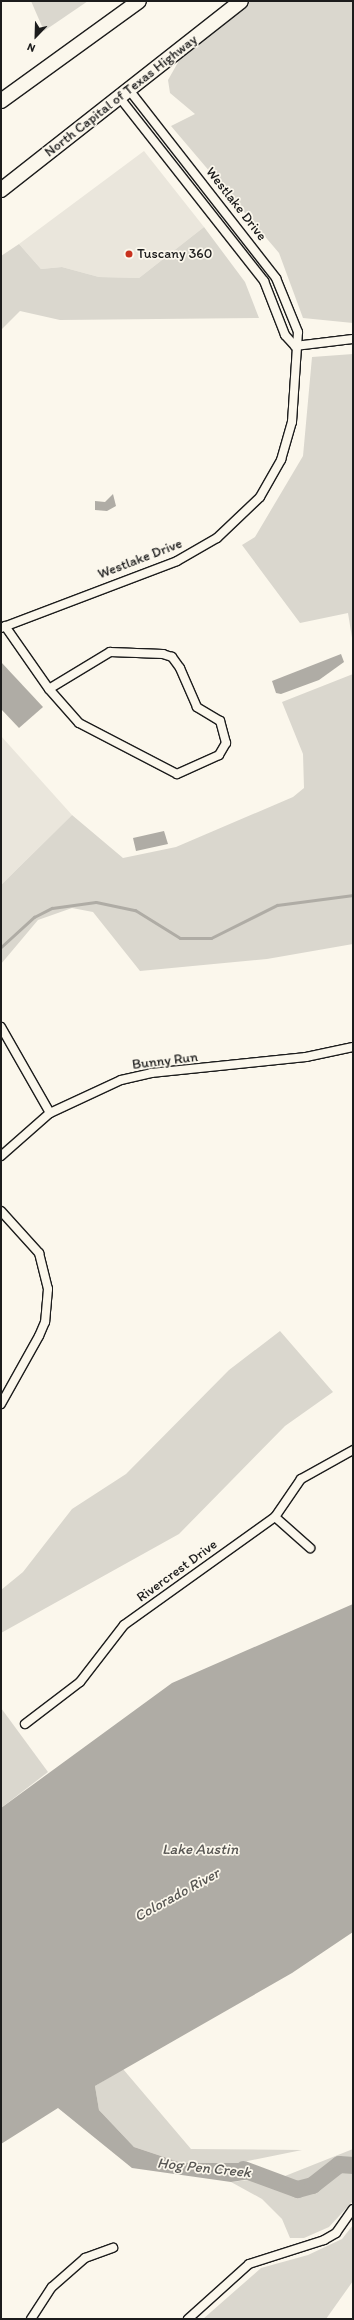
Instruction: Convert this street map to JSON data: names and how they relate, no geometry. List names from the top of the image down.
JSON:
{
  "streets": {
    "highway": ["North Capital of Texas Highway"],
    "street": ["Westlake Drive", "Bunny Run", "Rivercrest Drive"]
  },
  "crossings": [
    ["North Capital of Texas Highway", "Westlake Drive"]
  ],
  "water": ["Lake Austin", "Colorado River", "Hog Pen Creek"],
  "places": ["Tuscany 360"],
  "north": "bottom left"
}
